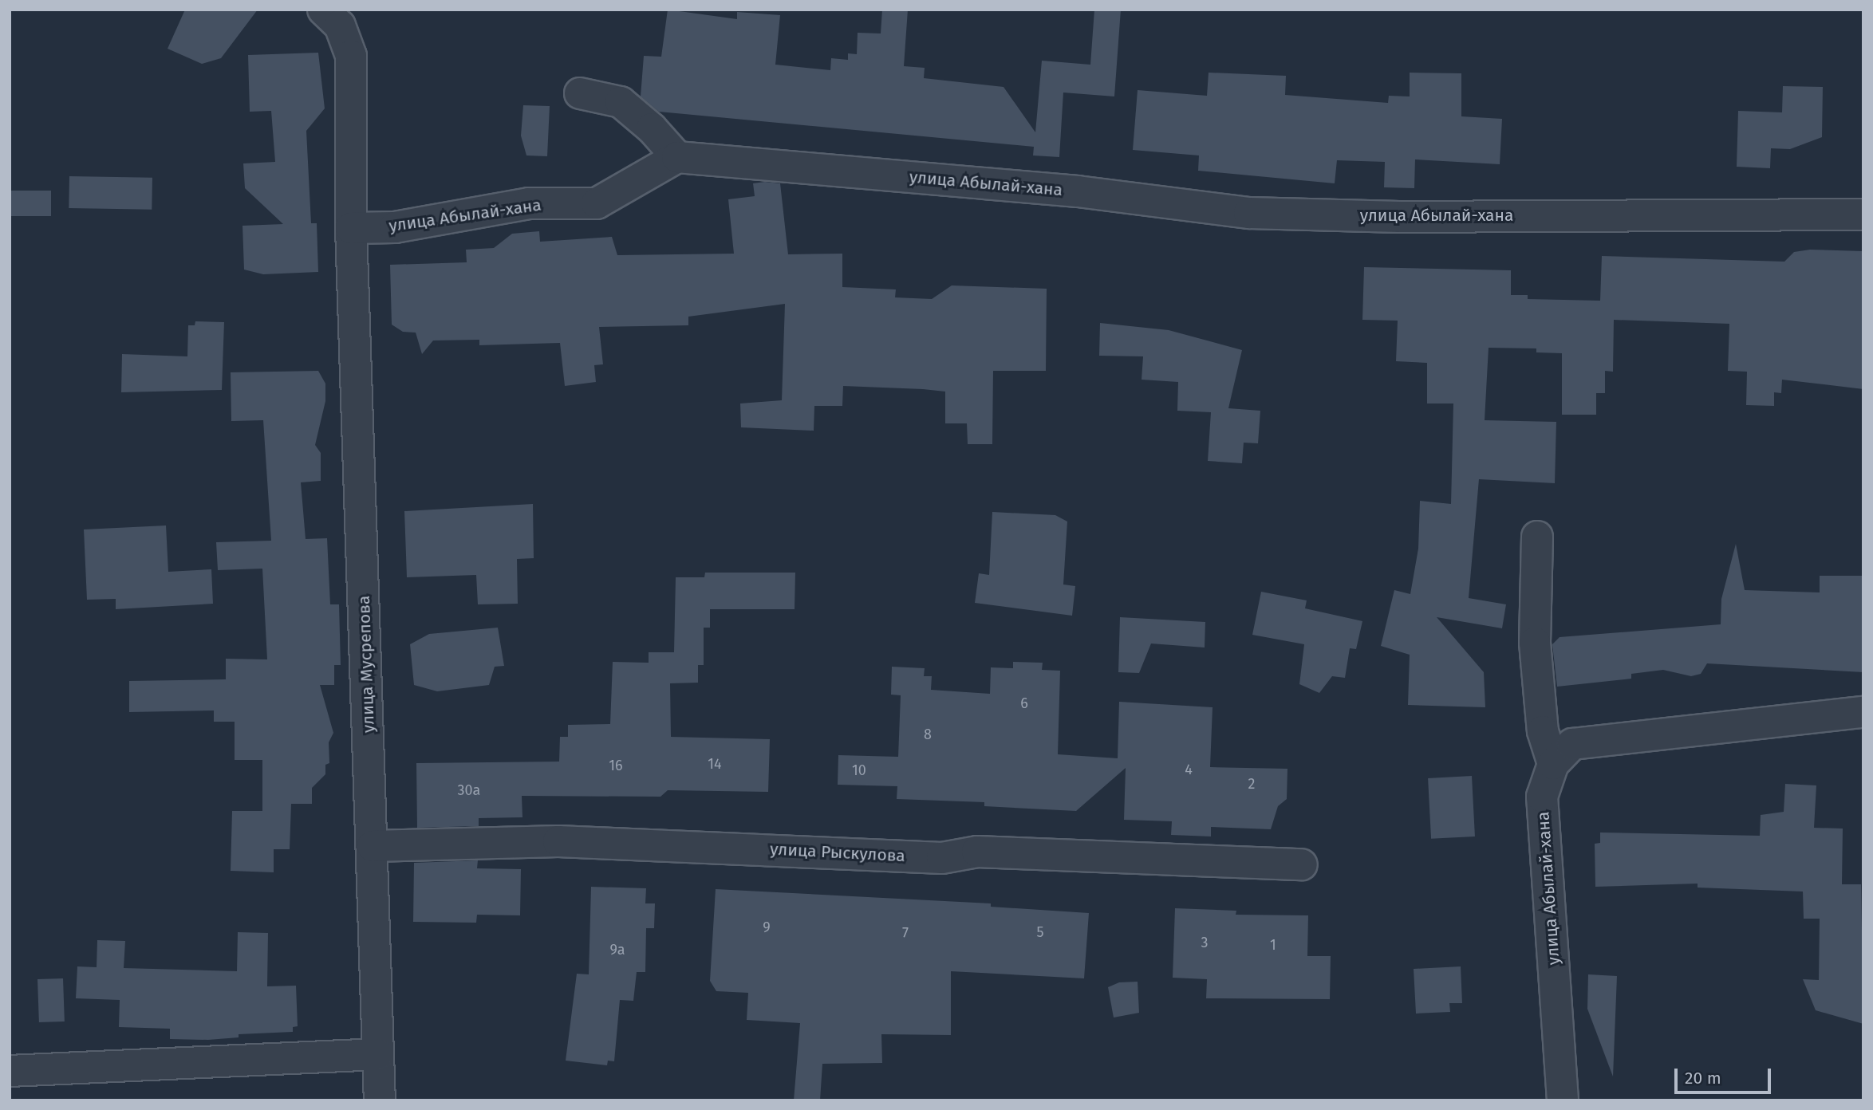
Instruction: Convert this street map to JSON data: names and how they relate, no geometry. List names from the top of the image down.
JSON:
{
  "streets": {
    "street": ["улица Абылай-хана", "улица Мусрепова", "улица Рыскулова"]
  },
  "crossings": [
    ["улица Абылай-хана", "улица Мусрепова"],
    ["улица Мусрепова", "улица Рыскулова"]
  ],
  "house_numbers": [
    "6",
    "8",
    "14",
    "16",
    "4",
    "10",
    "2",
    "30а",
    "9",
    "5",
    "7",
    "3",
    "1",
    "9а"
  ],
  "scale_bar": "20 m"
}
